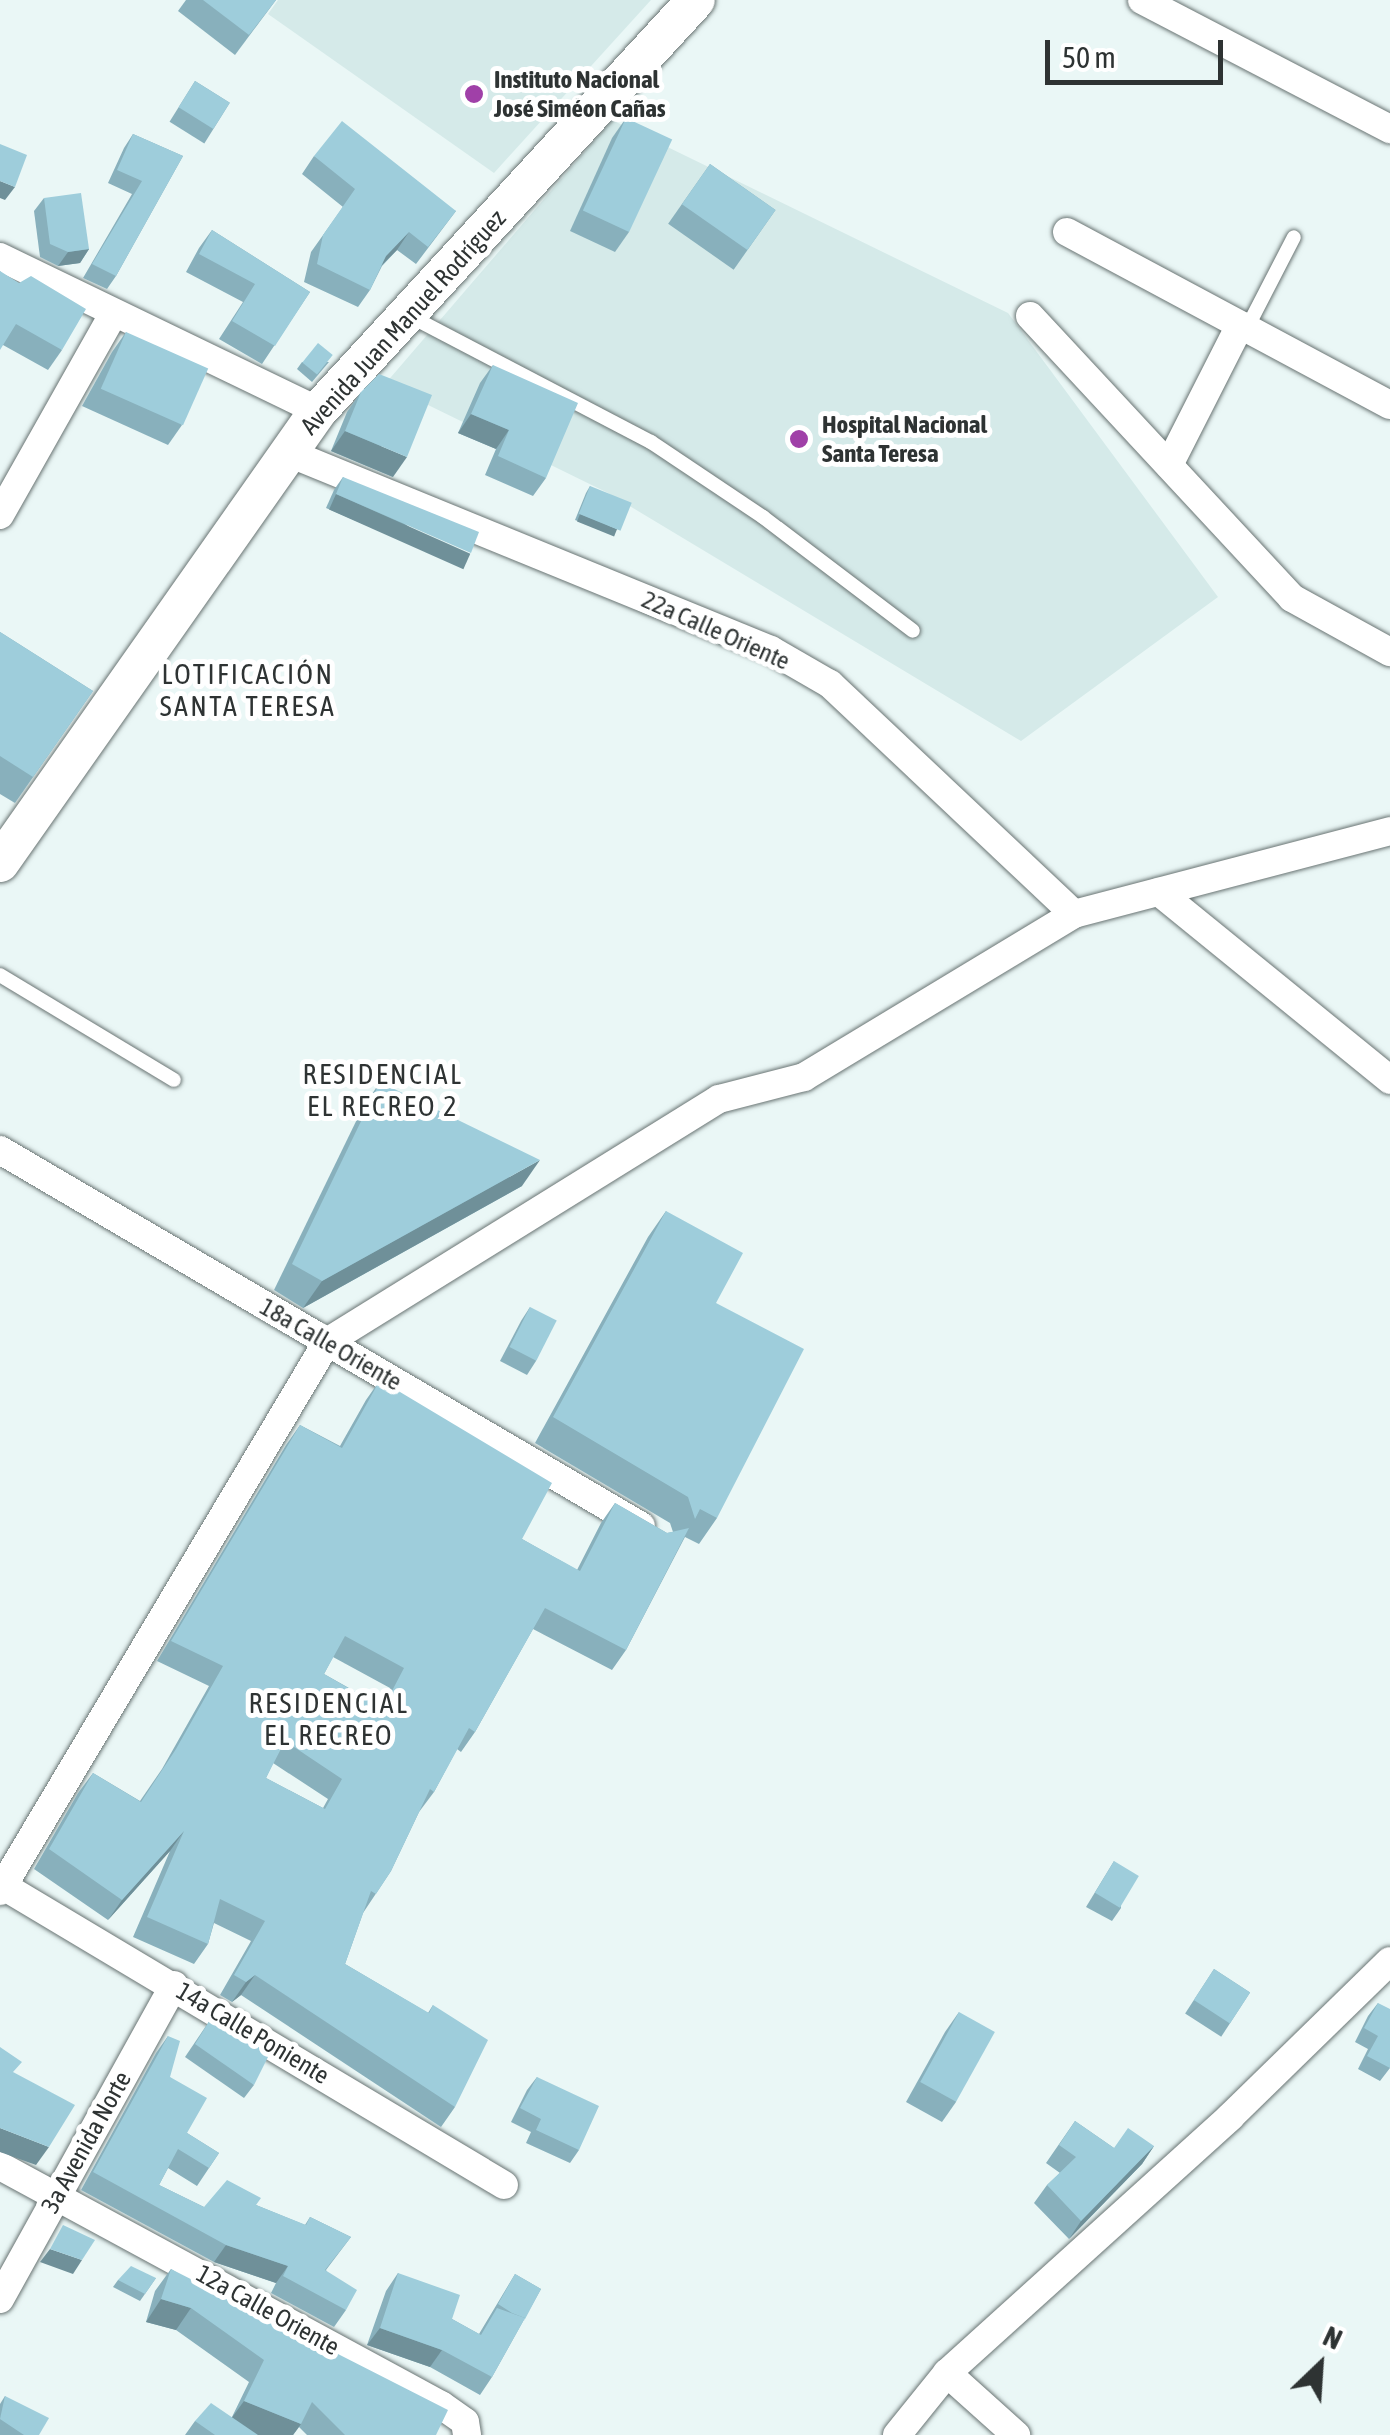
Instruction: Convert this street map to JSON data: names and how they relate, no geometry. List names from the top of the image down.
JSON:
{
  "streets": {
    "street": [
      "Avenida Juan Manuel Rodríguez",
      "22a Calle Oriente",
      "18a Calle Oriente",
      "14a Calle Poniente",
      "3a Avenida Norte",
      "12a Calle Oriente"
    ]
  },
  "crossings": [
    ["Avenida Juan Manuel Rodríguez", "22a Calle Oriente"],
    ["14a Calle Poniente", "3a Avenida Norte"],
    ["3a Avenida Norte", "12a Calle Oriente"]
  ],
  "districts": ["LOTIFICACIÓN SANTA TERESA", "RESIDENCIAL EL RECREO 2", "RESIDENCIAL EL RECREO"],
  "places": ["Instituto Nacional José Siméon Cañas", "Hospital Nacional Santa Teresa"],
  "scale_bar": "50 m",
  "north": "top right"
}
